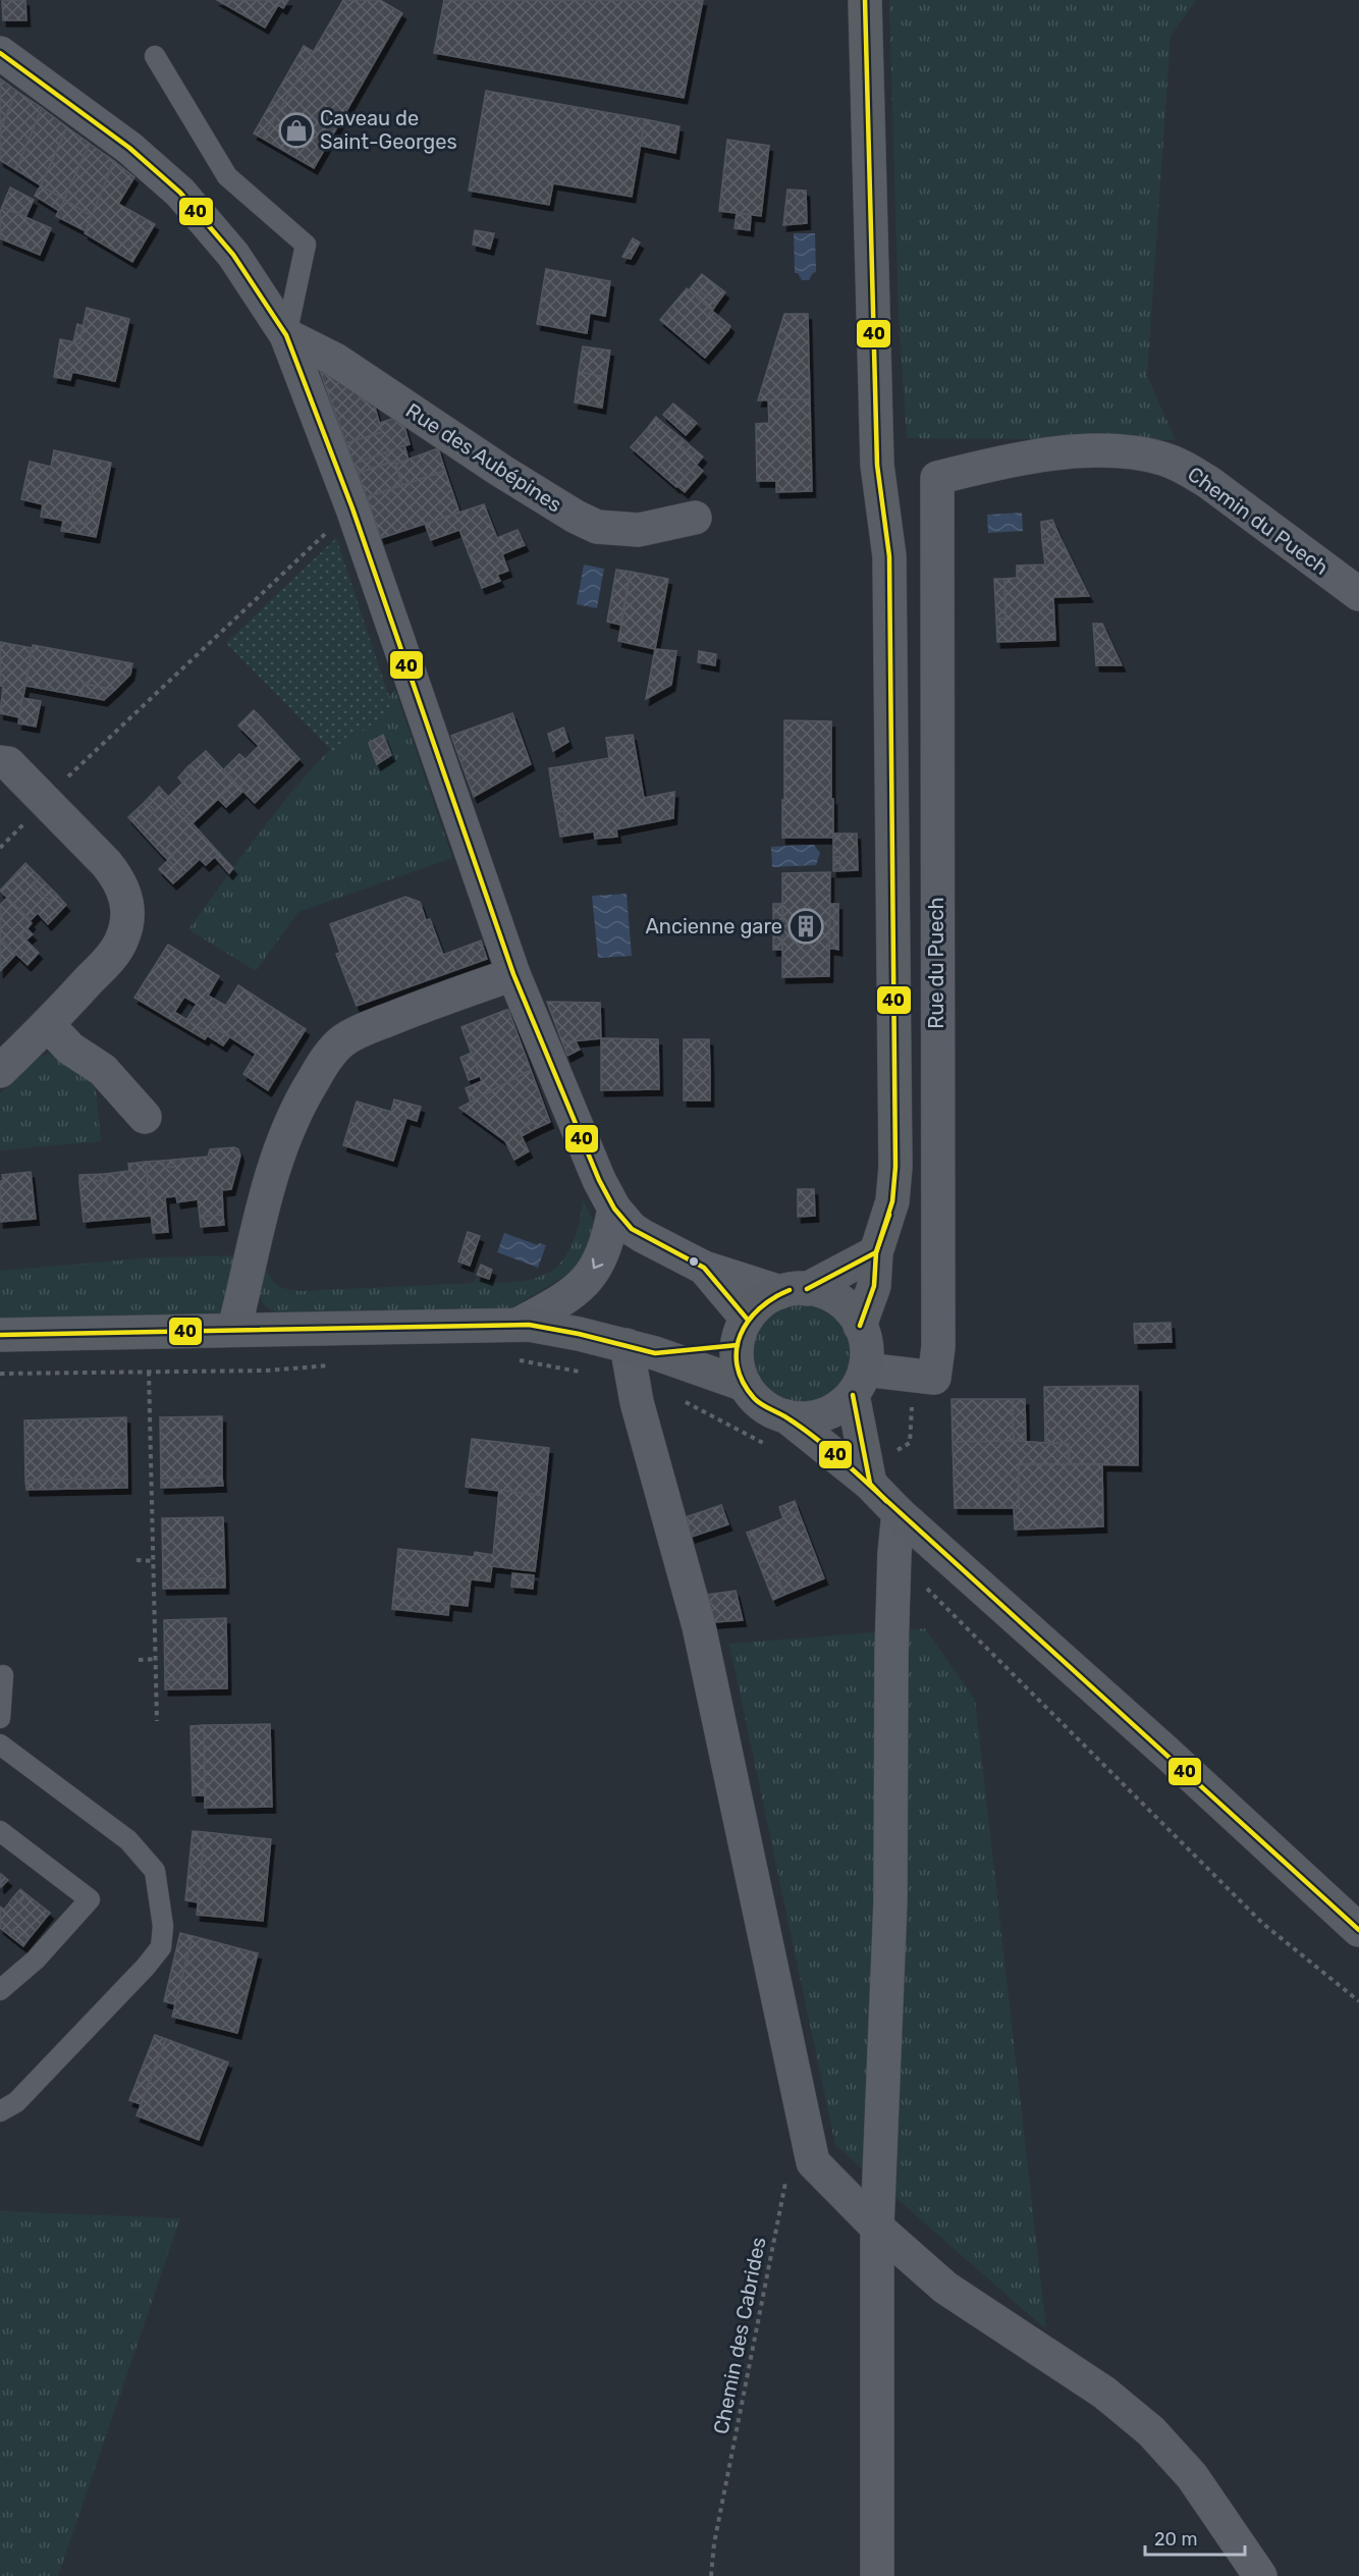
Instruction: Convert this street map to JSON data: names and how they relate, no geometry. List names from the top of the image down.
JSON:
{
  "streets": {
    "street": ["Rue des Aubépines", "Chemin du Puech", "Rue du Puech"],
    "path": ["Chemin des Cabrides"]
  },
  "crossings": [
    ["Chemin du Puech", "Rue du Puech"]
  ],
  "places": {
    "shop": ["Caveau de Saint-Georges"],
    "building": ["Ancienne gare"]
  },
  "lines": ["transit line 40"],
  "scale_bar": "20 m"
}
